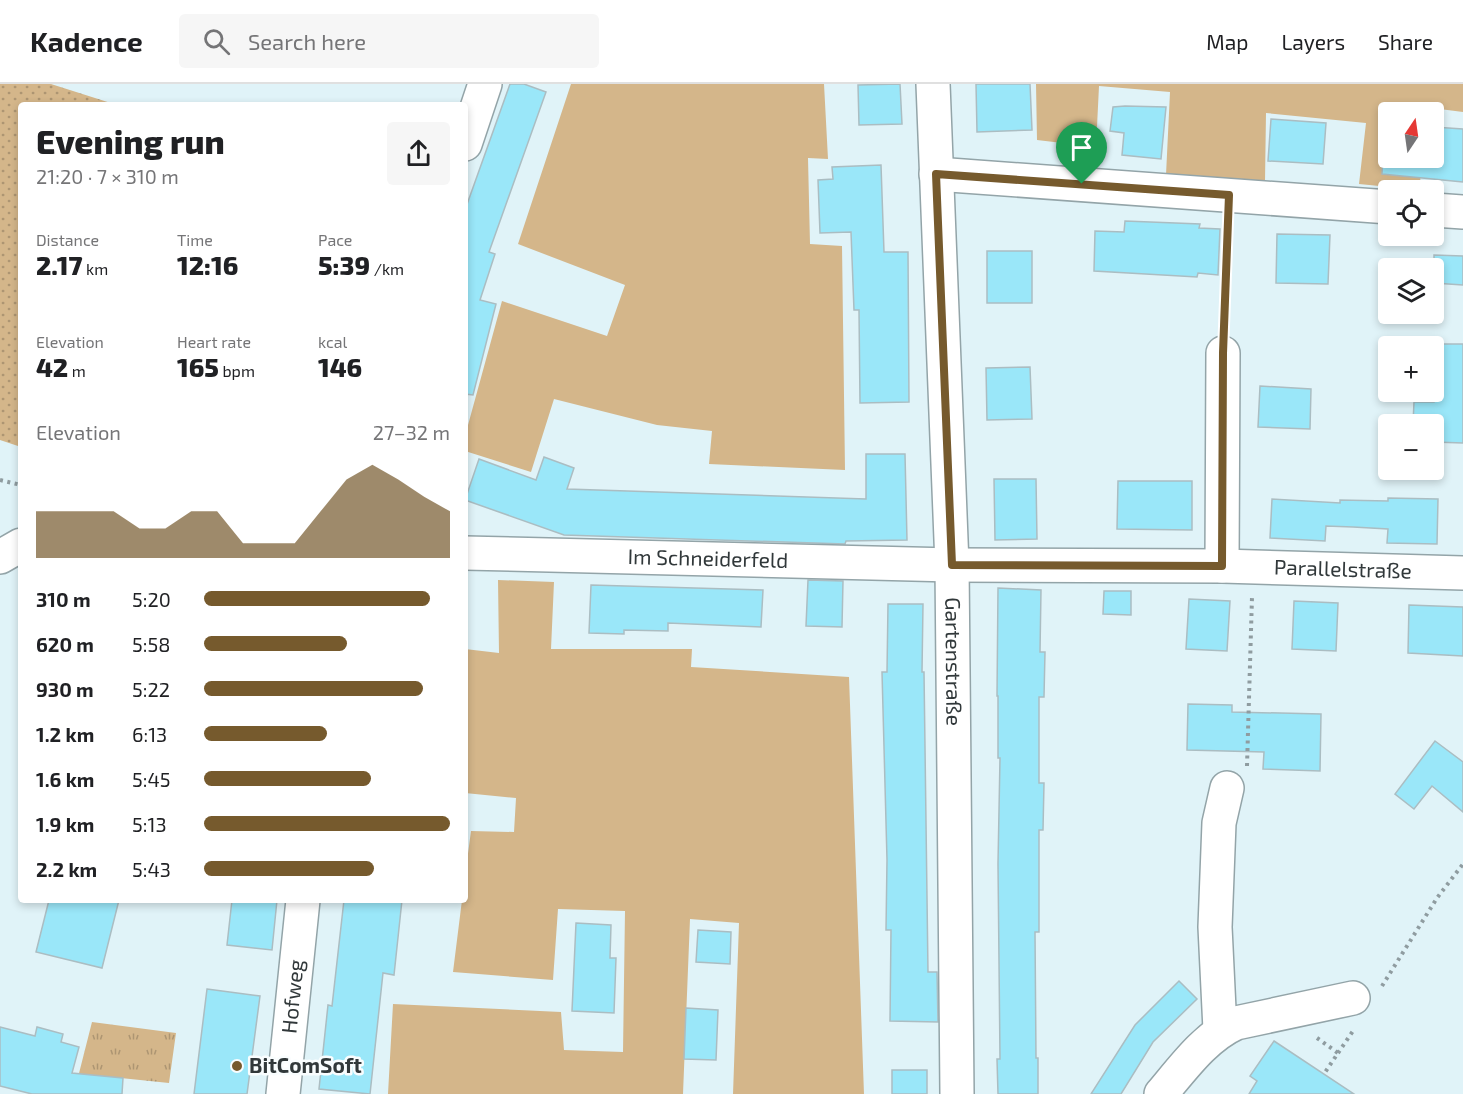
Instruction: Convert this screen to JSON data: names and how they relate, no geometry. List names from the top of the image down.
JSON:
{
  "streets": {
    "street": [
      "Im Schneiderfeld",
      "Parallelstraße",
      "Gartenstraße",
      "Hofweg"
    ]
  },
  "crossings": [
    ["Im Schneiderfeld", "Parallelstraße"],
    ["Im Schneiderfeld", "Gartenstraße"],
    ["Parallelstraße", "Gartenstraße"]
  ],
  "places": ["BitComSoft"],
  "north": "top",
  "page": {
    "header": "Kadence",
    "search": "Search here",
    "nav": ["Map", "Layers", "Share"],
    "map_buttons": ["+", "−"],
    "heading": ["Evening run", "21:20 · 7 × 310 m"],
    "stats": [
      ["Distance", "2.17 km"],
      ["Time", "12:16"],
      ["Pace", "5:39 /km"],
      ["Elevation", "42 m"],
      ["Heart rate", "165 bpm"],
      ["kcal", "146"]
    ],
    "chart": ["Elevation", "27–32 m"],
    "list": [
      {
        "name": "310 m",
        "note": "5:20"
      },
      {
        "name": "620 m",
        "note": "5:58"
      },
      {
        "name": "930 m",
        "note": "5:22"
      },
      {
        "name": "1.2 km",
        "note": "6:13"
      },
      {
        "name": "1.6 km",
        "note": "5:45"
      },
      {
        "name": "1.9 km",
        "note": "5:13"
      },
      {
        "name": "2.2 km",
        "note": "5:43"
      }
    ]
  }
}
